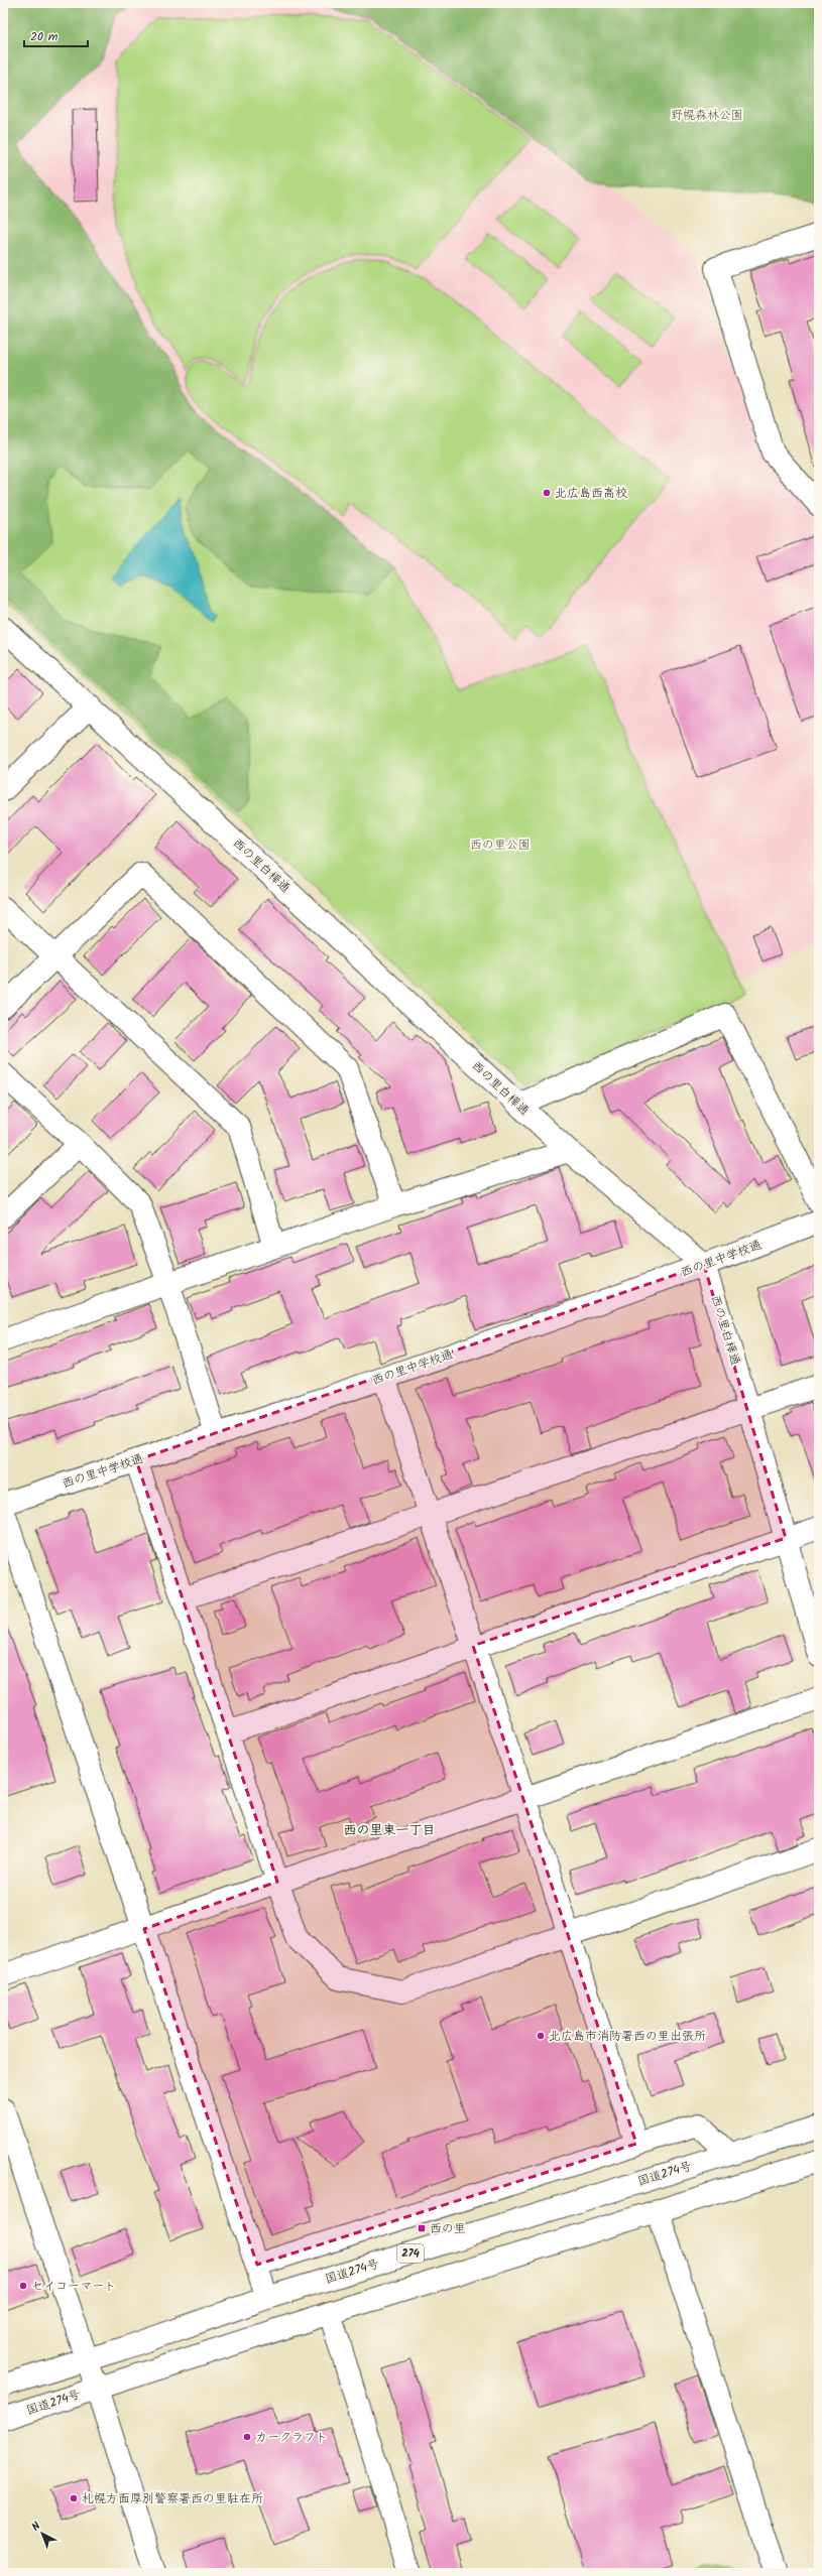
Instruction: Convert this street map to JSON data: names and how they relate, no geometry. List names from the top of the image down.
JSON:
{
  "streets": {
    "main road": [
      "西の里白樺通",
      "西の里中学校通",
      "国道274号",
      "274"
    ]
  },
  "crossings": [
    ["西の里白樺通", "西の里中学校通"]
  ],
  "districts": ["西の里東一丁目"],
  "parks": ["野幌森林公園", "西の里公園"],
  "places": {
    "other": [
      "北広島西高校",
      "北広島市消防署西の里出張所",
      "セイコーマート",
      "カークラフト",
      "札幌方面厚別警察署西の里駐在所"
    ],
    "transit": ["西の里"]
  },
  "scale_bar": "20 m",
  "north": "top left"
}
